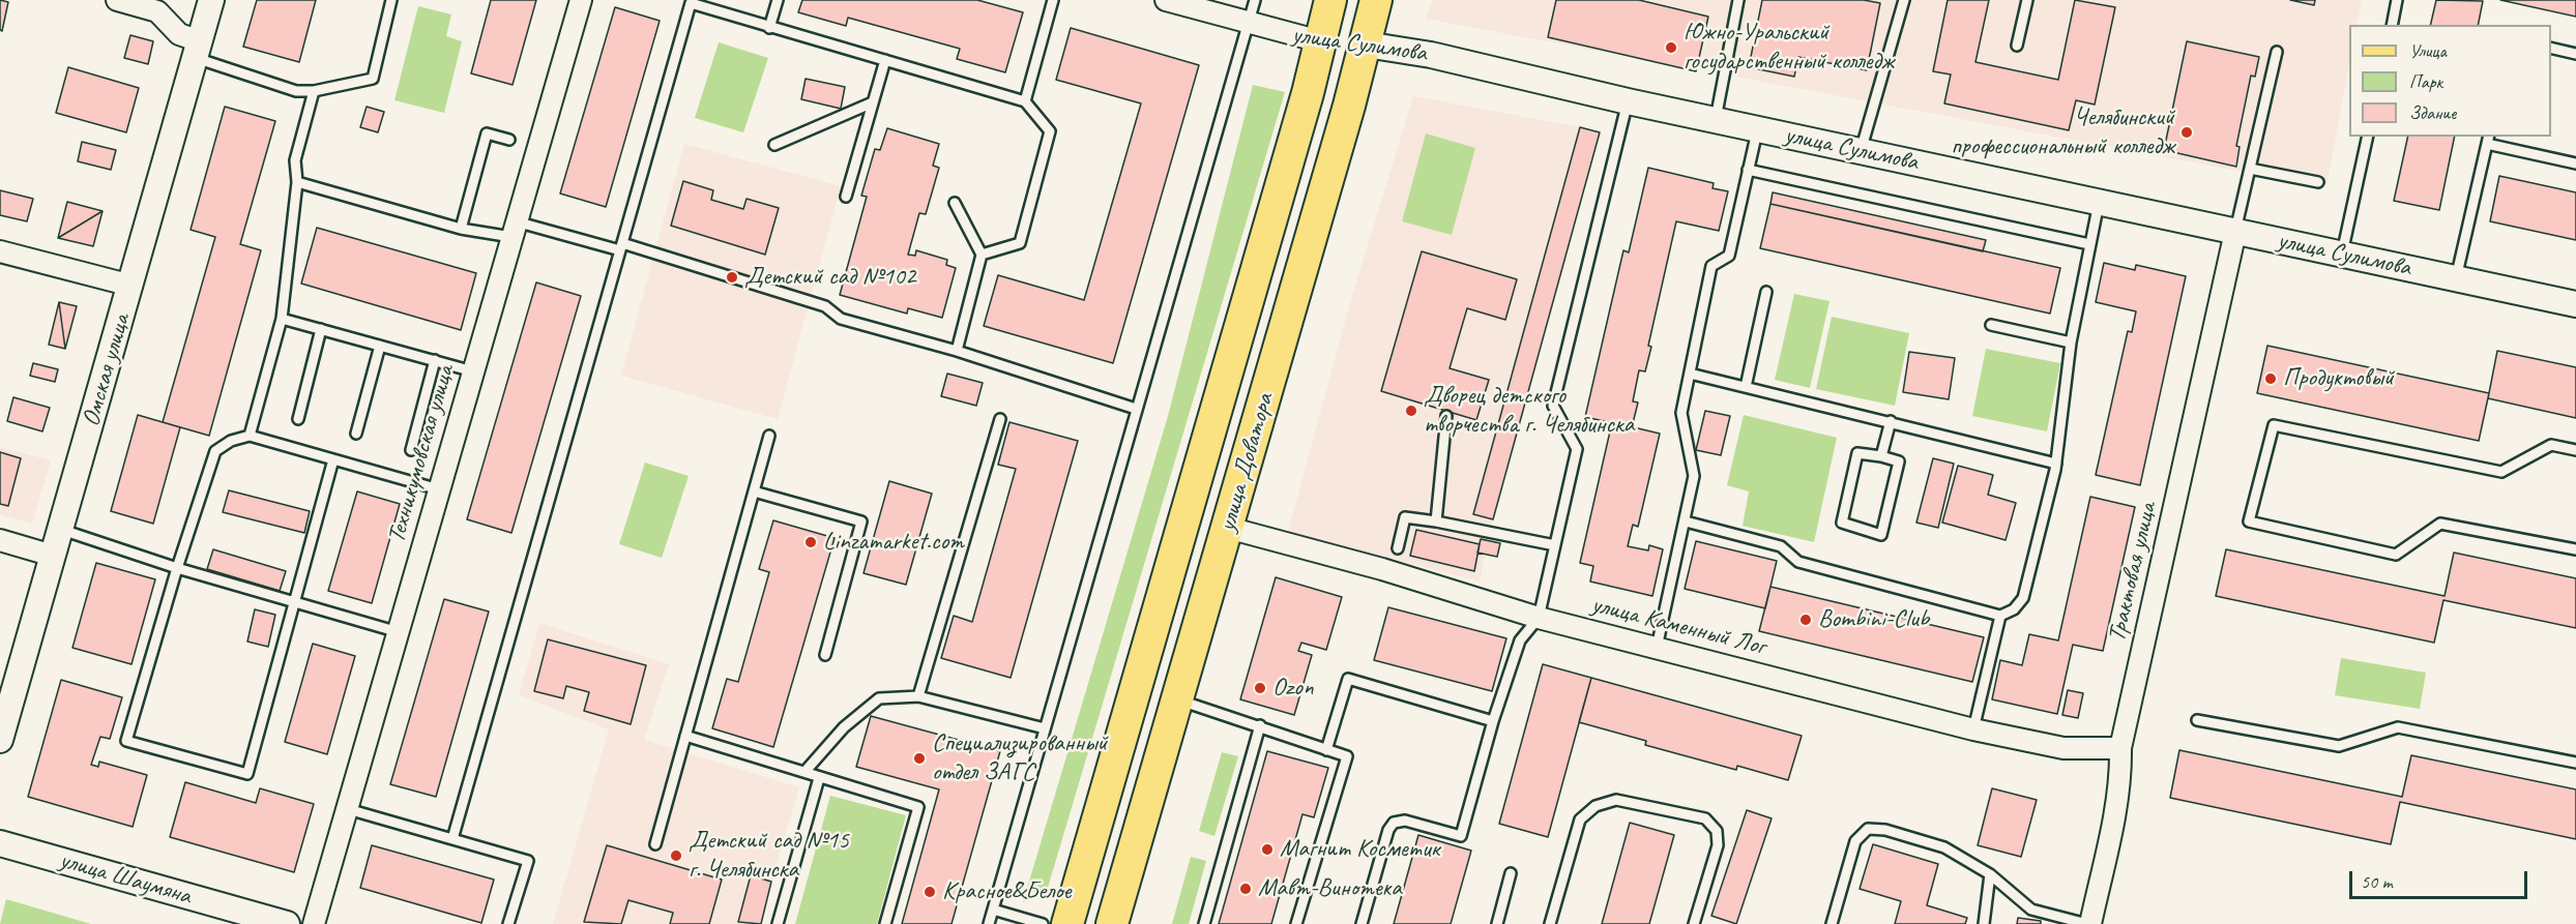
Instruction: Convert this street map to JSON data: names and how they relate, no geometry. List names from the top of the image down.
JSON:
{
  "streets": {
    "main road": ["улица Сулимова", "улица Доватора"],
    "street": [
      "Омская улица",
      "Техникумовская улица",
      "Трактовая улица",
      "улица Каменный Лог",
      "улица Шаумяна"
    ]
  },
  "crossings": [
    ["улица Сулимова", "улица Доватора"],
    ["улица Сулимова", "Трактовая улица"],
    ["улица Доватора", "улица Каменный Лог"],
    ["Трактовая улица", "улица Каменный Лог"]
  ],
  "places": [
    "Южно-Уральский государственный колледж",
    "Челябинский профессиональный колледж",
    "Детский сад №102",
    "Продуктовый",
    "Дворец детского творчества г. Челябинска",
    "Linzamarket.com",
    "Bombini-Club",
    "Ozon",
    "Специализированный отдел ЗАГС",
    "Магнит Косметик",
    "Детский сад №15 г. Челябинска",
    "Мавт-Винотека",
    "Красное&Белое"
  ],
  "legend": ["Улица", "Парк", "Здание"],
  "scale_bar": "50 m"
}
